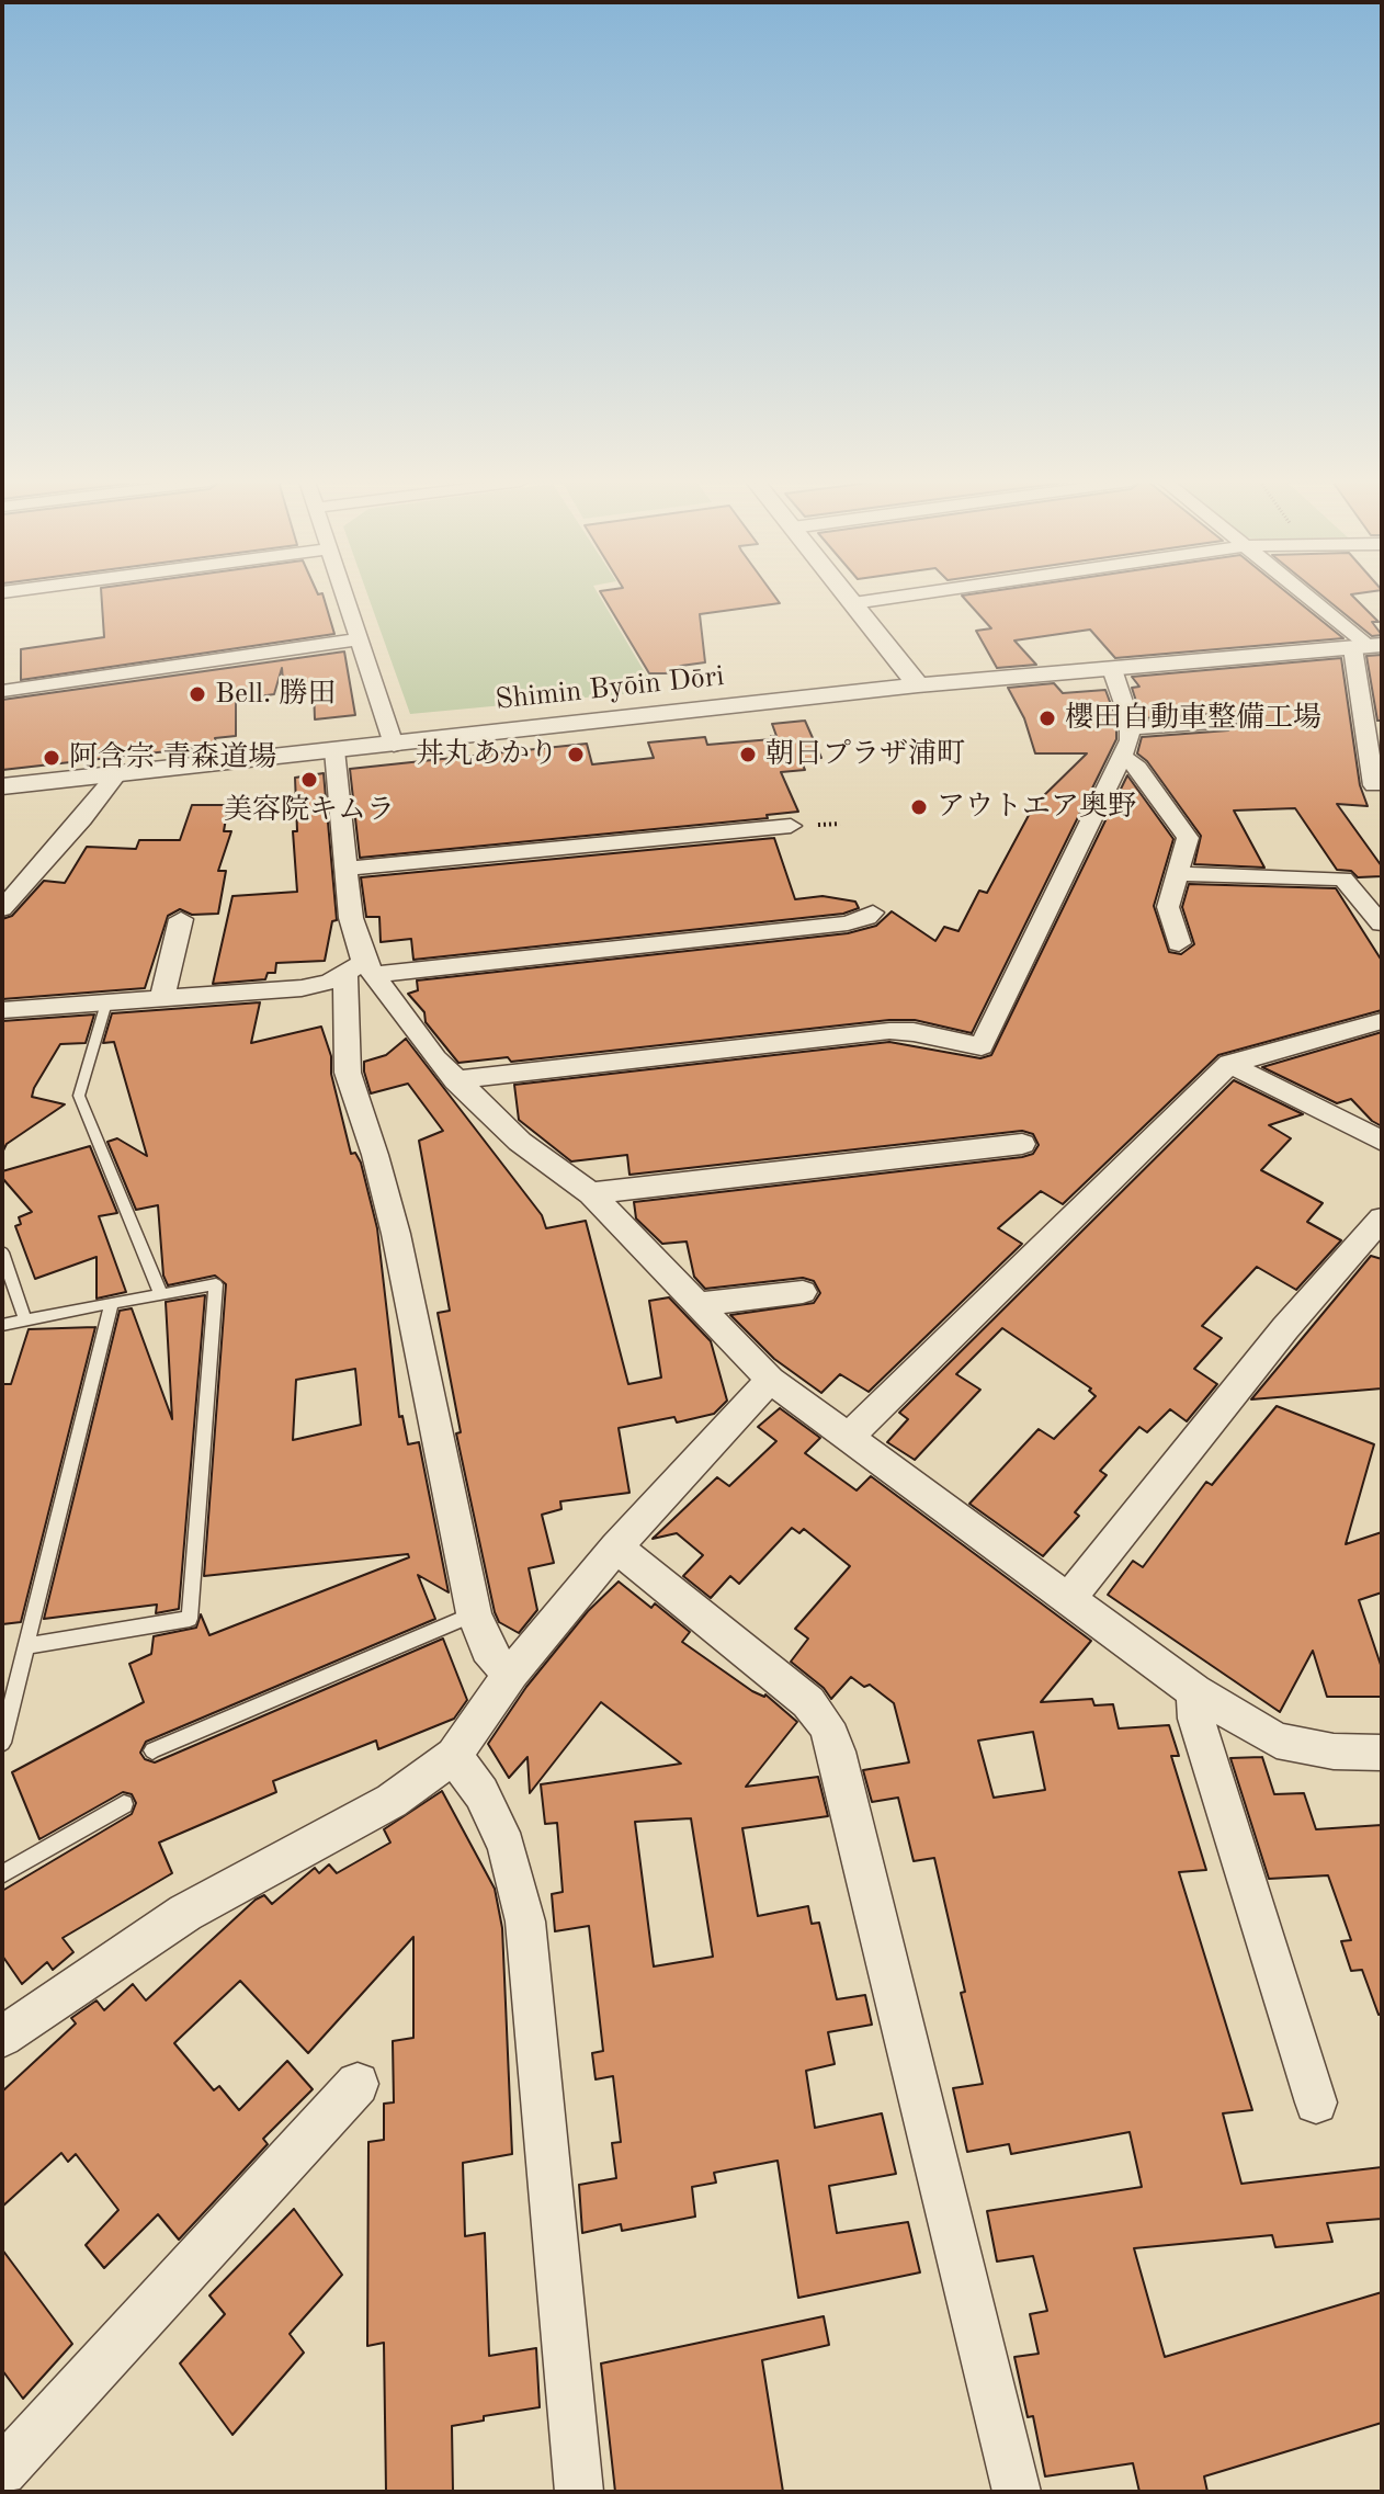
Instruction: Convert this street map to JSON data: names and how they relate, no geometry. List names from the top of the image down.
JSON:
{
  "streets": {
    "street": ["Shimin Byōin Dōri"]
  },
  "places": [
    "Bell. 勝田",
    "櫻田自動車整備工場",
    "丼丸あかり",
    "朝日プラザ浦町",
    "阿含宗 青森道場",
    "美容院キムラ",
    "アウトエア奥野"
  ]
}
